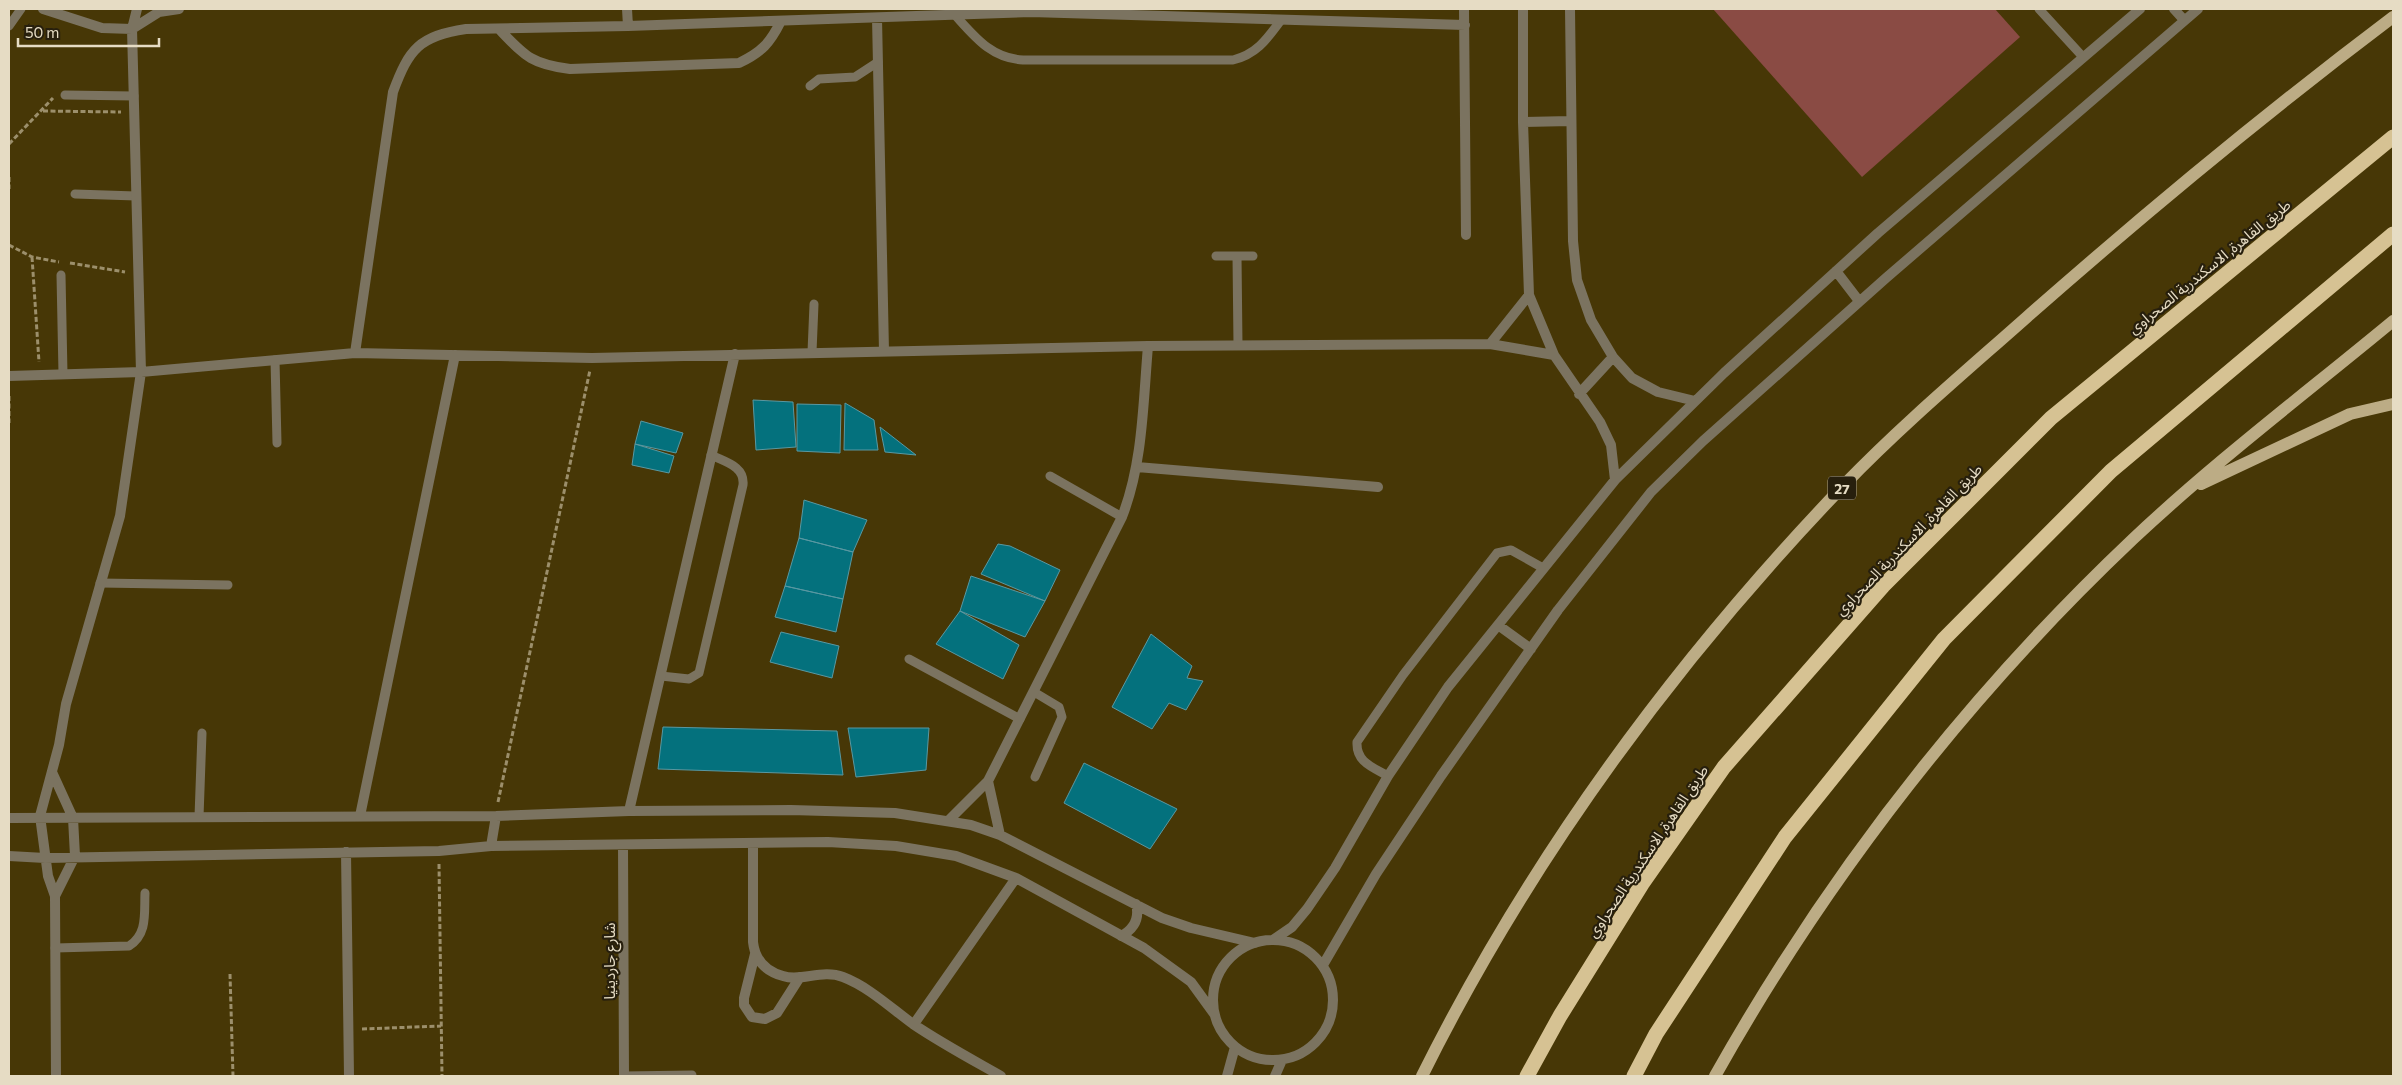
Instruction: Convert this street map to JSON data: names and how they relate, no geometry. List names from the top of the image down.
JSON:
{
  "streets": {
    "highway": ["طريق القاهرة, الاسكندرية الصحراوي"],
    "main road": ["27"],
    "street": ["شارع جاردينيا"]
  },
  "scale_bar": "50 m"
}
